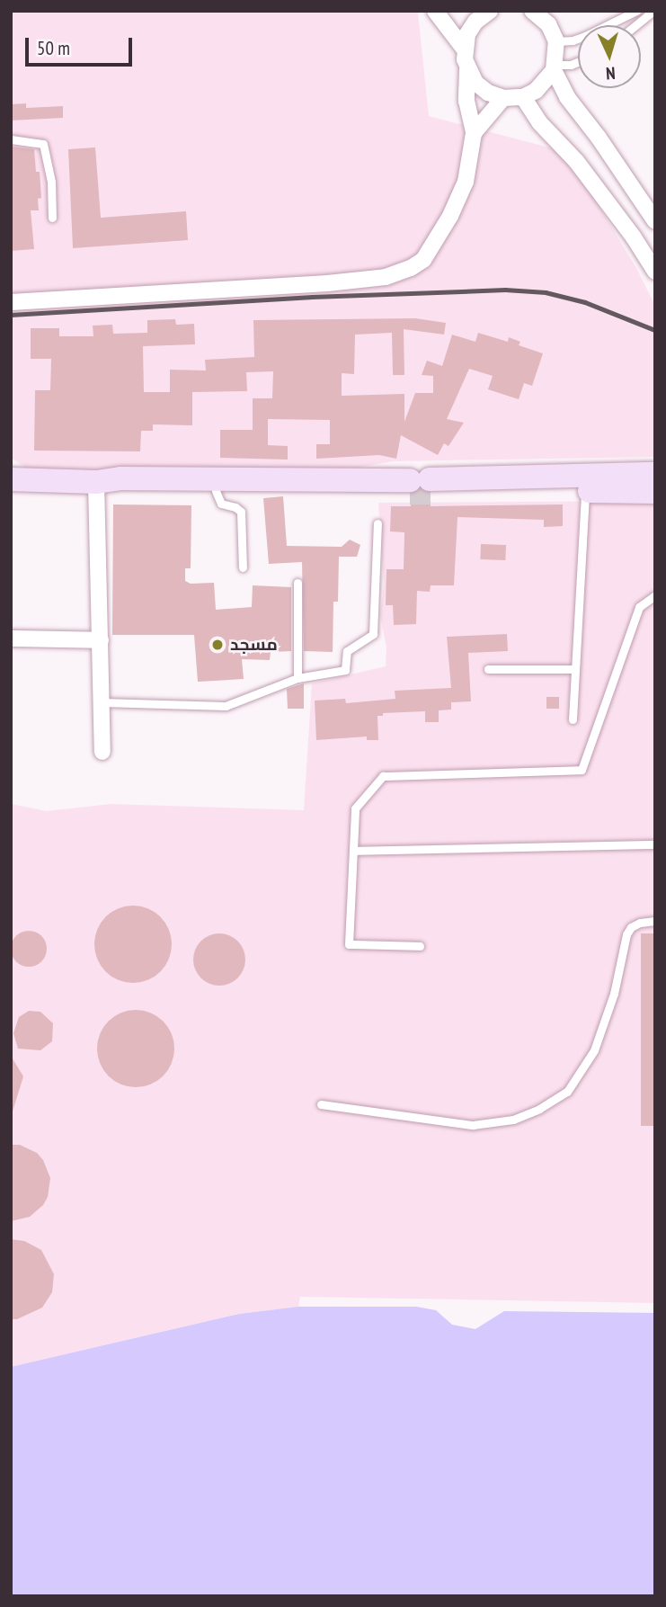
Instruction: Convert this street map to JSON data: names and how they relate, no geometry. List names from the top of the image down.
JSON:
{
  "places": ["مسجد"],
  "scale_bar": "50 m",
  "north": "bottom"
}
